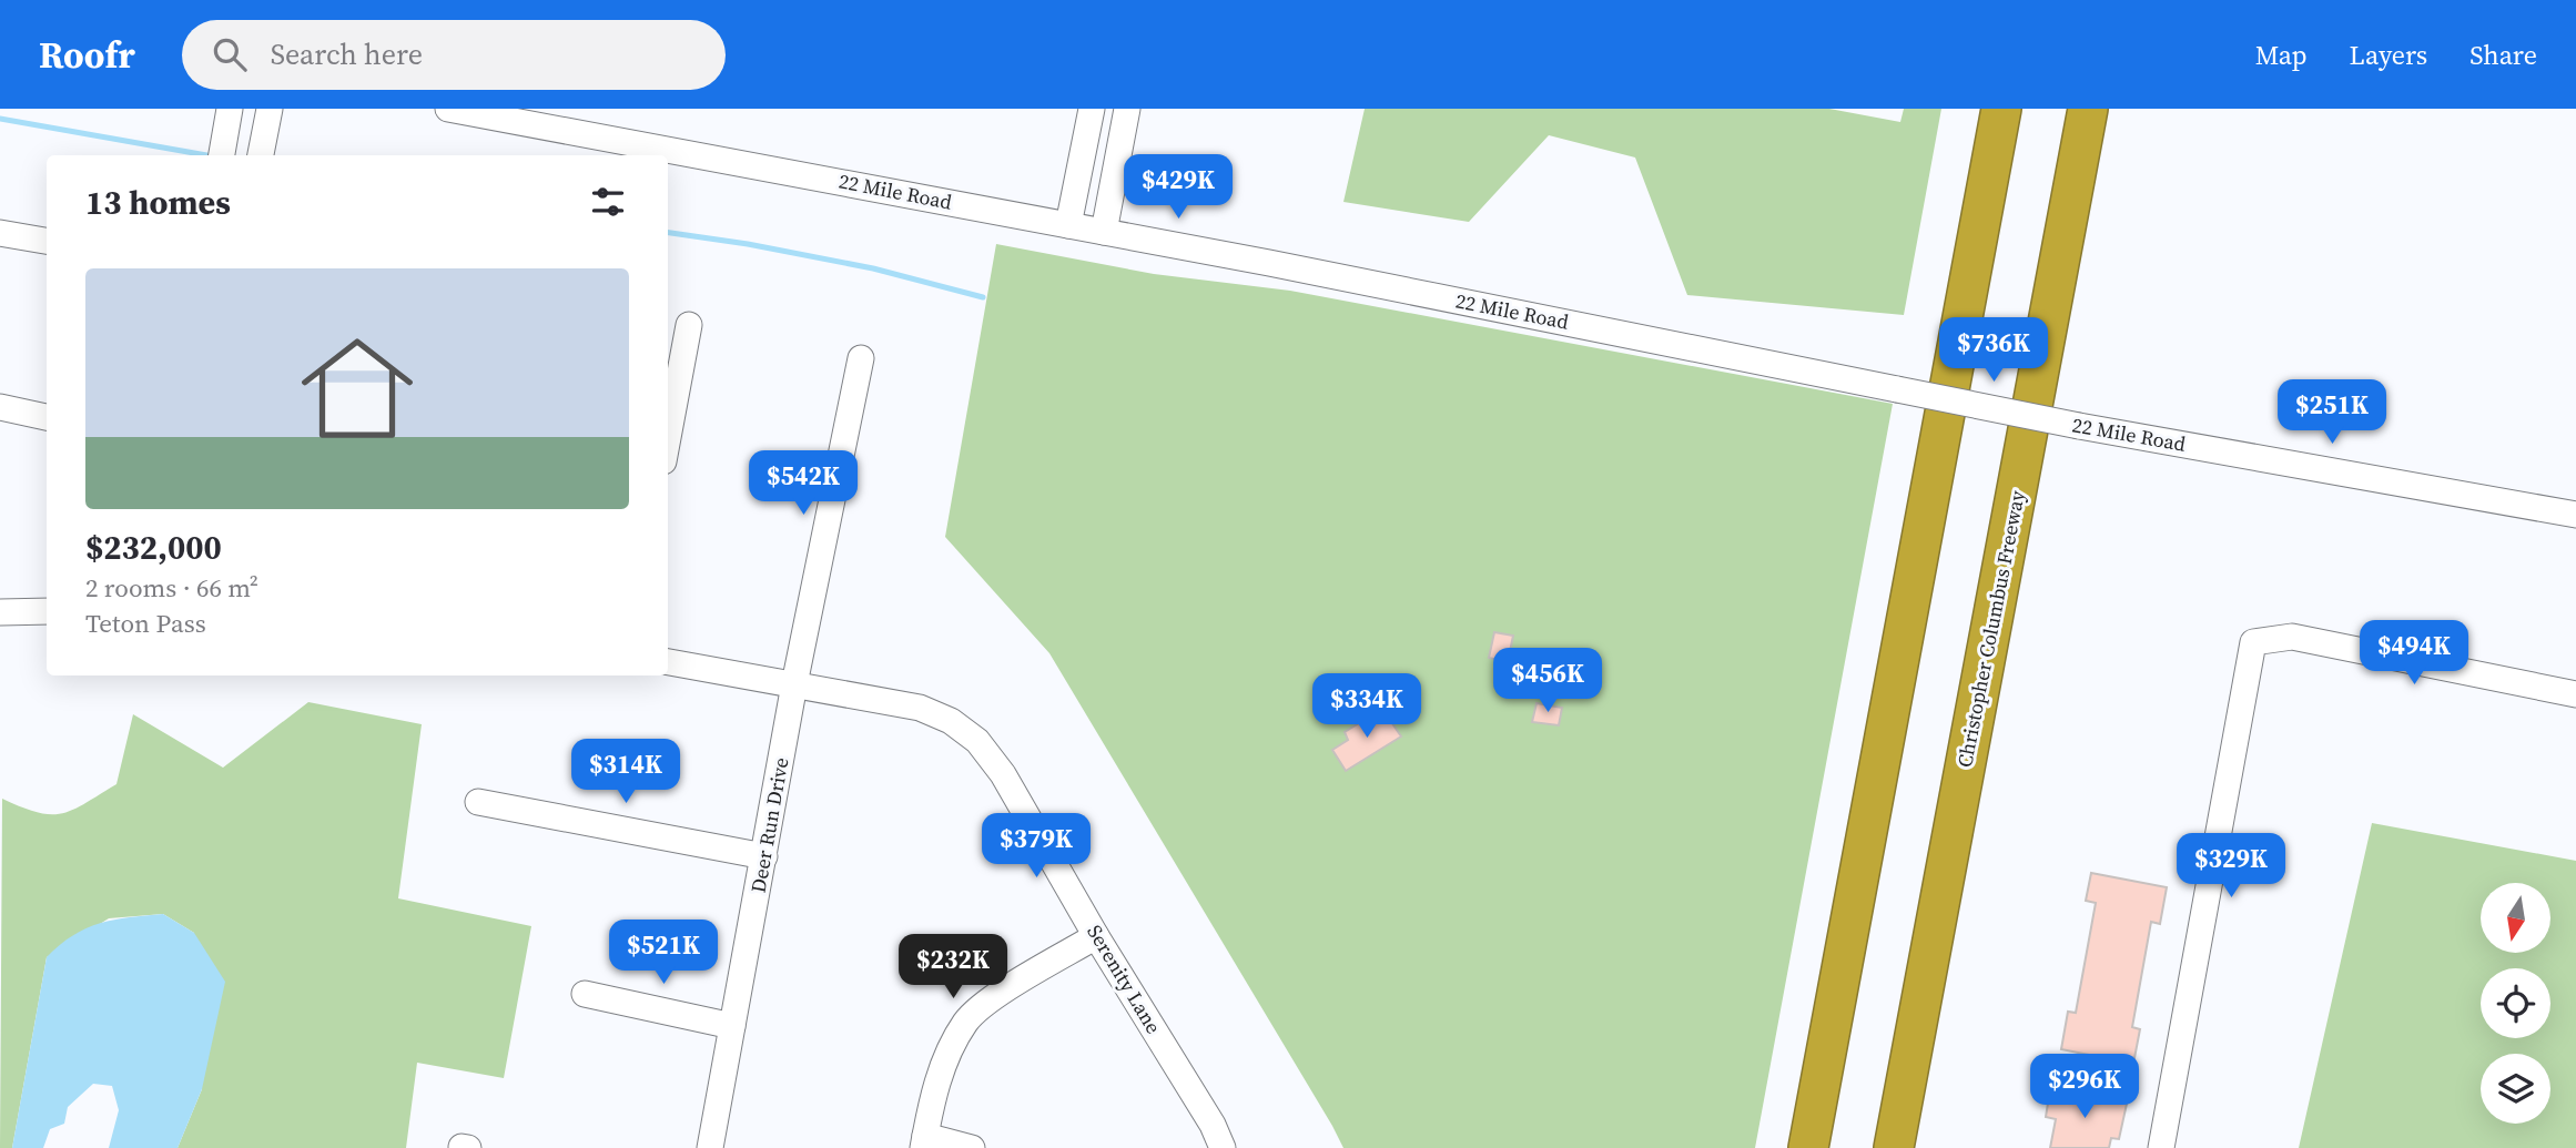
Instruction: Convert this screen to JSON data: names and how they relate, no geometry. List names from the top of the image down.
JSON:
{
  "streets": {
    "highway": ["Christopher Columbus Freeway"],
    "street": ["22 Mile Road", "Deer Run Drive", "Serenity Lane"]
  },
  "crossings": [
    ["Deer Run Drive", "Serenity Lane"]
  ],
  "north": "bottom",
  "page": {
    "header": "Roofr",
    "search": "Search here",
    "nav": ["Map", "Layers", "Share"],
    "price": [
      "$429K",
      "$736K",
      "$251K",
      "$542K",
      "$494K",
      "$456K",
      "$334K",
      "$314K",
      "$379K",
      "$329K",
      "$521K",
      "$232K",
      "$296K"
    ],
    "heading": "13 homes",
    "list": [
      {
        "name": "$232,000",
        "note": "2 rooms · 66 m² · Teton Pass"
      }
    ]
  }
}
